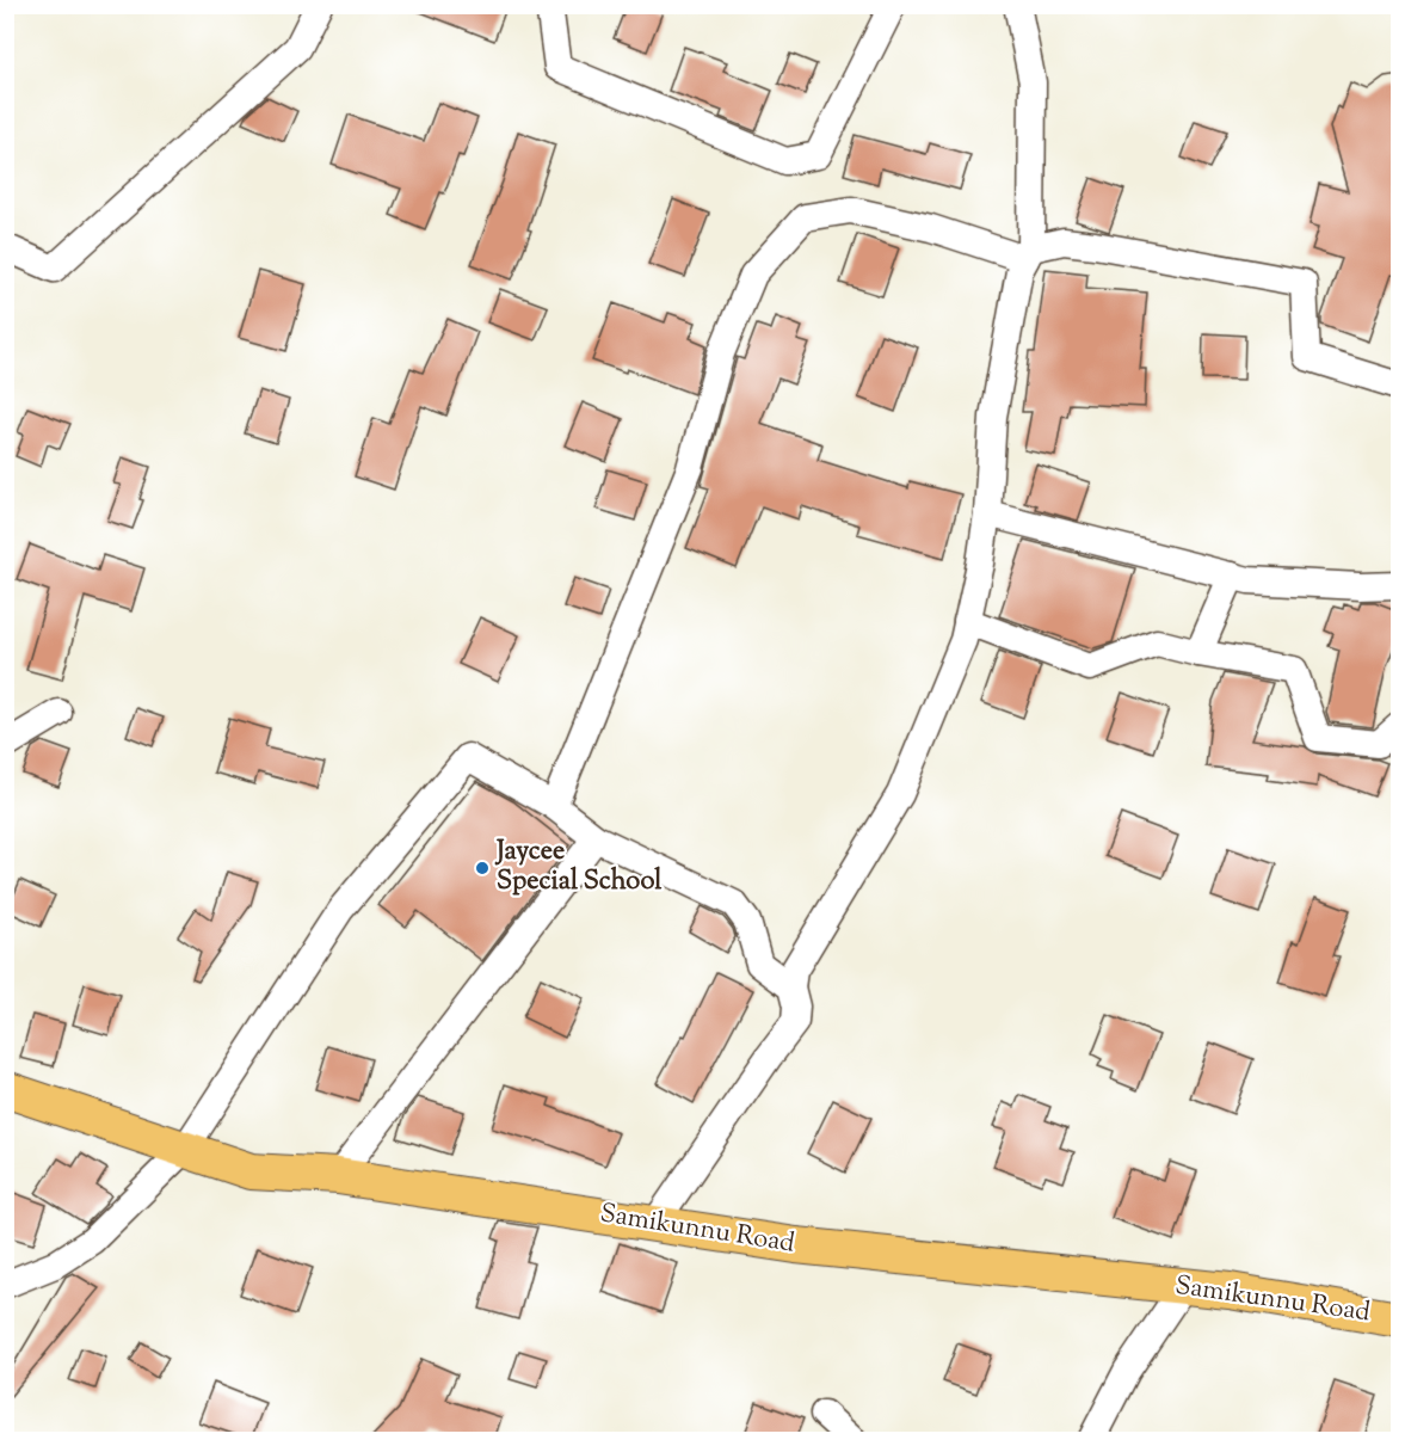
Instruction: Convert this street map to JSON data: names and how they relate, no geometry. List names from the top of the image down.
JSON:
{
  "streets": {
    "main road": ["Samikunnu Road"]
  },
  "places": ["Jaycee Special School"]
}
